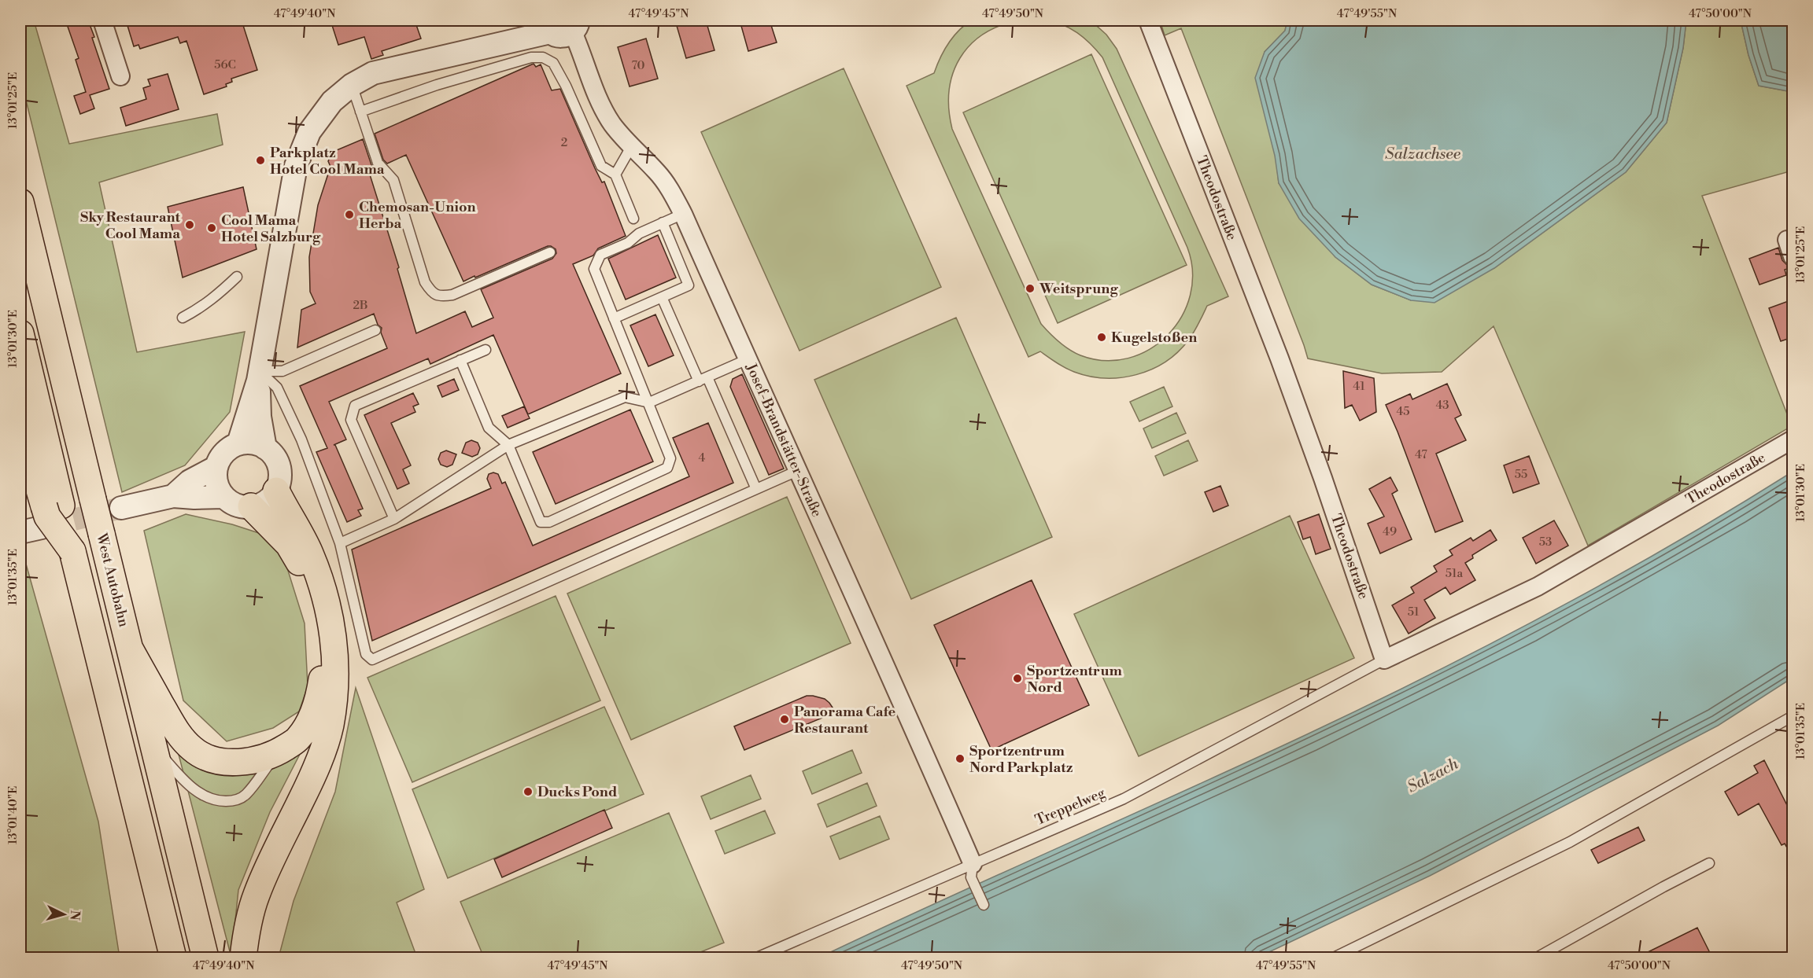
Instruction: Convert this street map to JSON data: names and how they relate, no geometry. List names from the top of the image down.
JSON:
{
  "streets": {
    "highway": ["West Autobahn"],
    "street": ["Theodostraße", "Josef-Brandstätter-Straße"],
    "lane": ["Treppelweg"]
  },
  "crossings": [
    ["Theodostraße", "Treppelweg"],
    ["Josef-Brandstätter-Straße", "Treppelweg"]
  ],
  "water": ["Salzachsee", "Salzach"],
  "places": [
    "Parkplatz Hotel Cool Mama",
    "Chemosan-Union Herba",
    "Sky Restaurant Cool Mama",
    "Cool Mama Hotel Salzburg",
    "Weitsprung",
    "Kugelstoßen",
    "Sportzentrum Nord",
    "Panorama Cafe Restaurant",
    "Sportzentrum Nord Parkplatz",
    "Ducks Pond"
  ],
  "house_numbers": [
    "56C",
    "70",
    "2",
    "2B",
    "41",
    "43",
    "45",
    "47",
    "4",
    "55",
    "49",
    "53",
    "51a",
    "51"
  ],
  "north": "right",
  "coordinates": [
    "47°49'40\"N",
    "47°49'45\"N",
    "47°49'50\"N",
    "47°49'55\"N",
    "47°50'00\"N",
    "13°01'25\"E",
    "13°01'30\"E",
    "13°01'35\"E",
    "13°01'40\"E"
  ]
}
